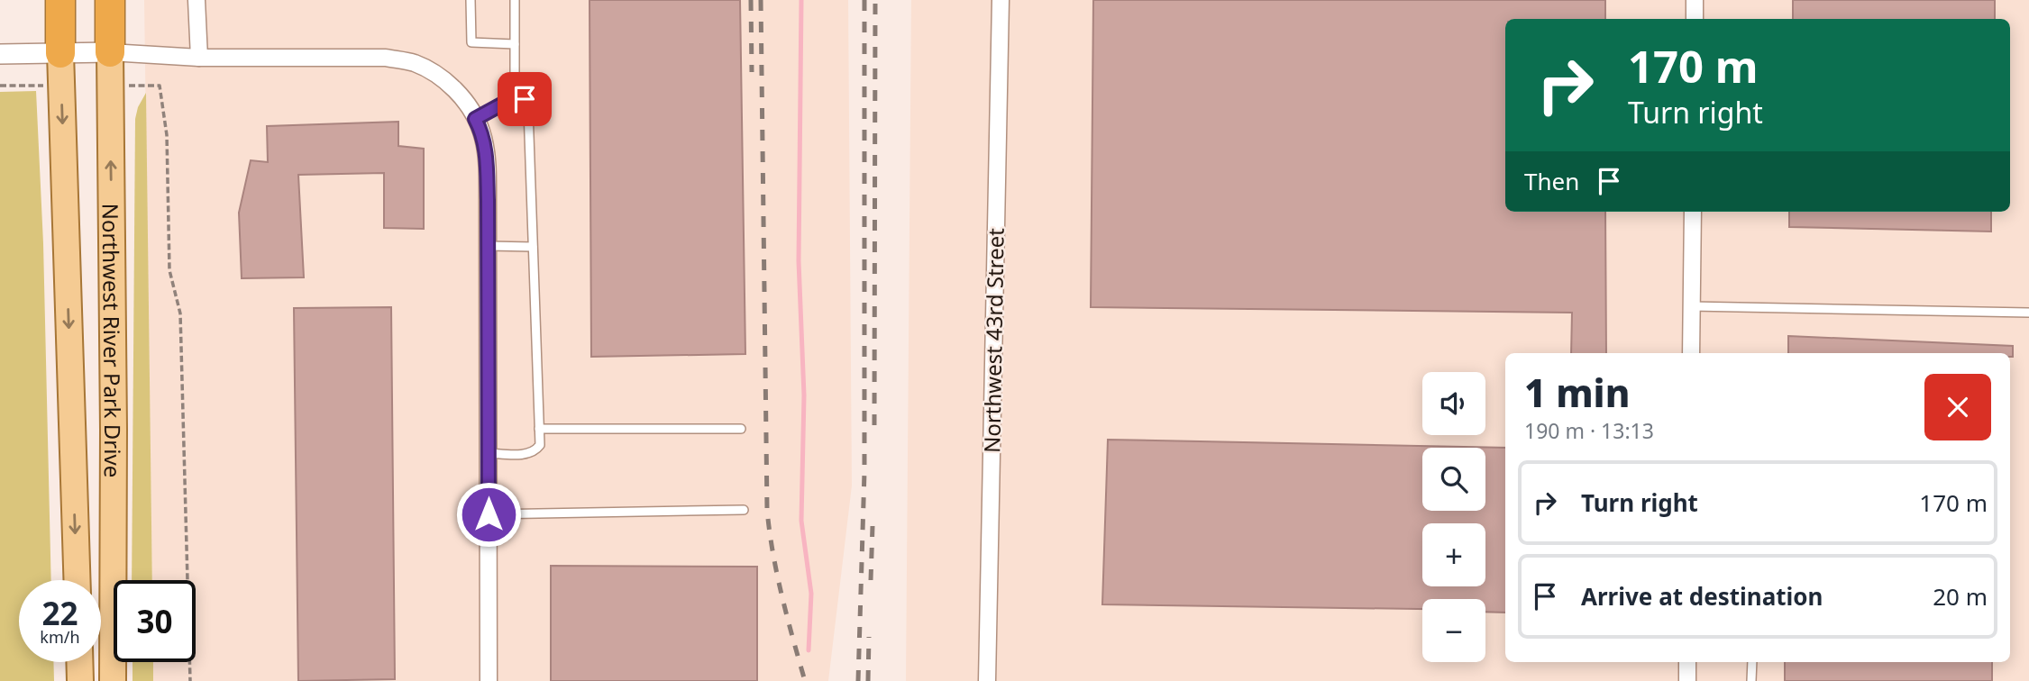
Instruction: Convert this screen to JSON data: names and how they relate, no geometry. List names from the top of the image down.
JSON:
{
  "streets": {
    "highway": ["Northwest River Park Drive"],
    "street": ["Northwest 43rd Street"]
  },
  "page": {
    "turn": ["170 m", "Turn right"],
    "then": "Then",
    "heading": ["1 min", "190 m · 13:13"],
    "map_buttons": ["+", "−"],
    "list": [
      {
        "name": "Turn right",
        "value": "170 m"
      },
      {
        "name": "Arrive at destination",
        "value": "20 m"
      }
    ],
    "speed": "22 km/h",
    "limit": "30"
  }
}
